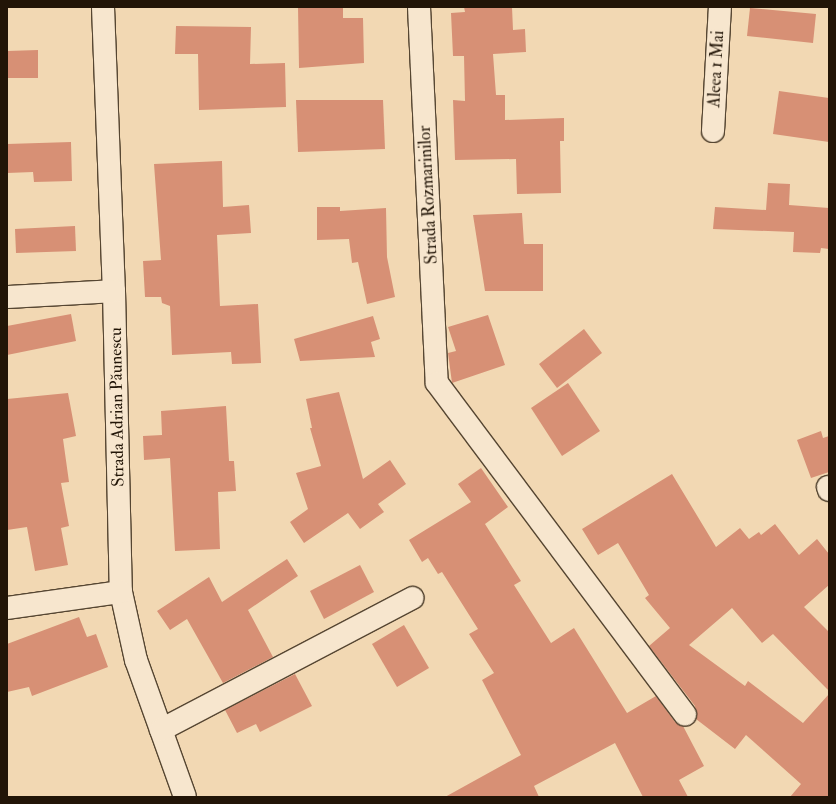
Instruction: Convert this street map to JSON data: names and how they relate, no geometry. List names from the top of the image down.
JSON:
{
  "streets": {
    "street": ["Aleea 1 Mai", "Strada Rozmarinilor", "Strada Adrian Păunescu"]
  }
}
